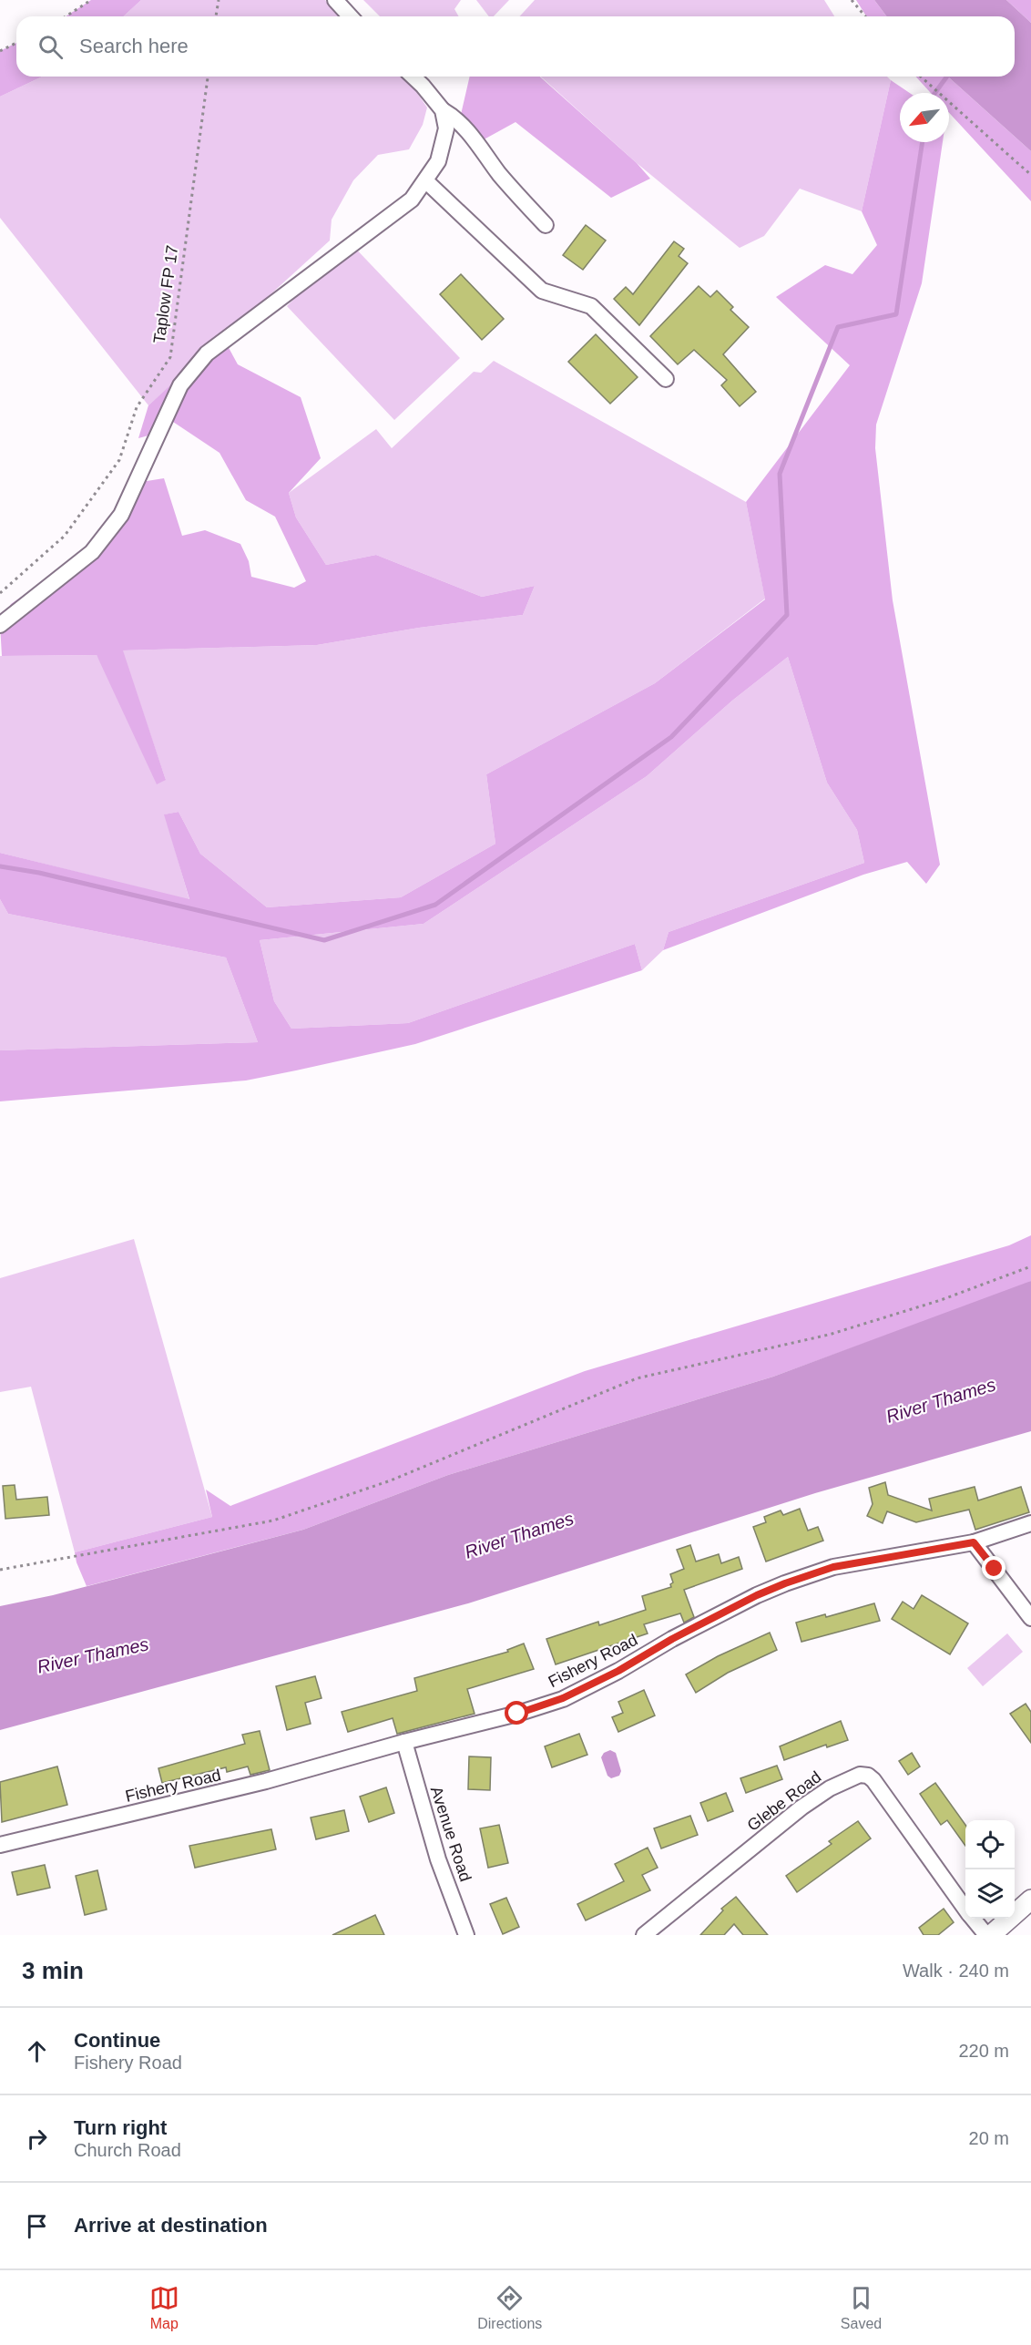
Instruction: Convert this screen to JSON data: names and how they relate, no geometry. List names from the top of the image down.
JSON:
{
  "streets": {
    "street": ["Fishery Road", "Glebe Road", "Avenue Road"],
    "path": ["Taplow FP 17"]
  },
  "crossings": [
    ["Fishery Road", "Avenue Road"]
  ],
  "water": ["River Thames"],
  "north": "bottom left",
  "page": {
    "search": "Search here",
    "heading": ["3 min", "Walk · 240 m"],
    "list": [
      ["Continue", "Fishery Road", "220 m"],
      ["Turn right", "Church Road", "20 m"],
      "Arrive at destination"
    ],
    "nav": ["Map", "Directions", "Saved"]
  }
}
